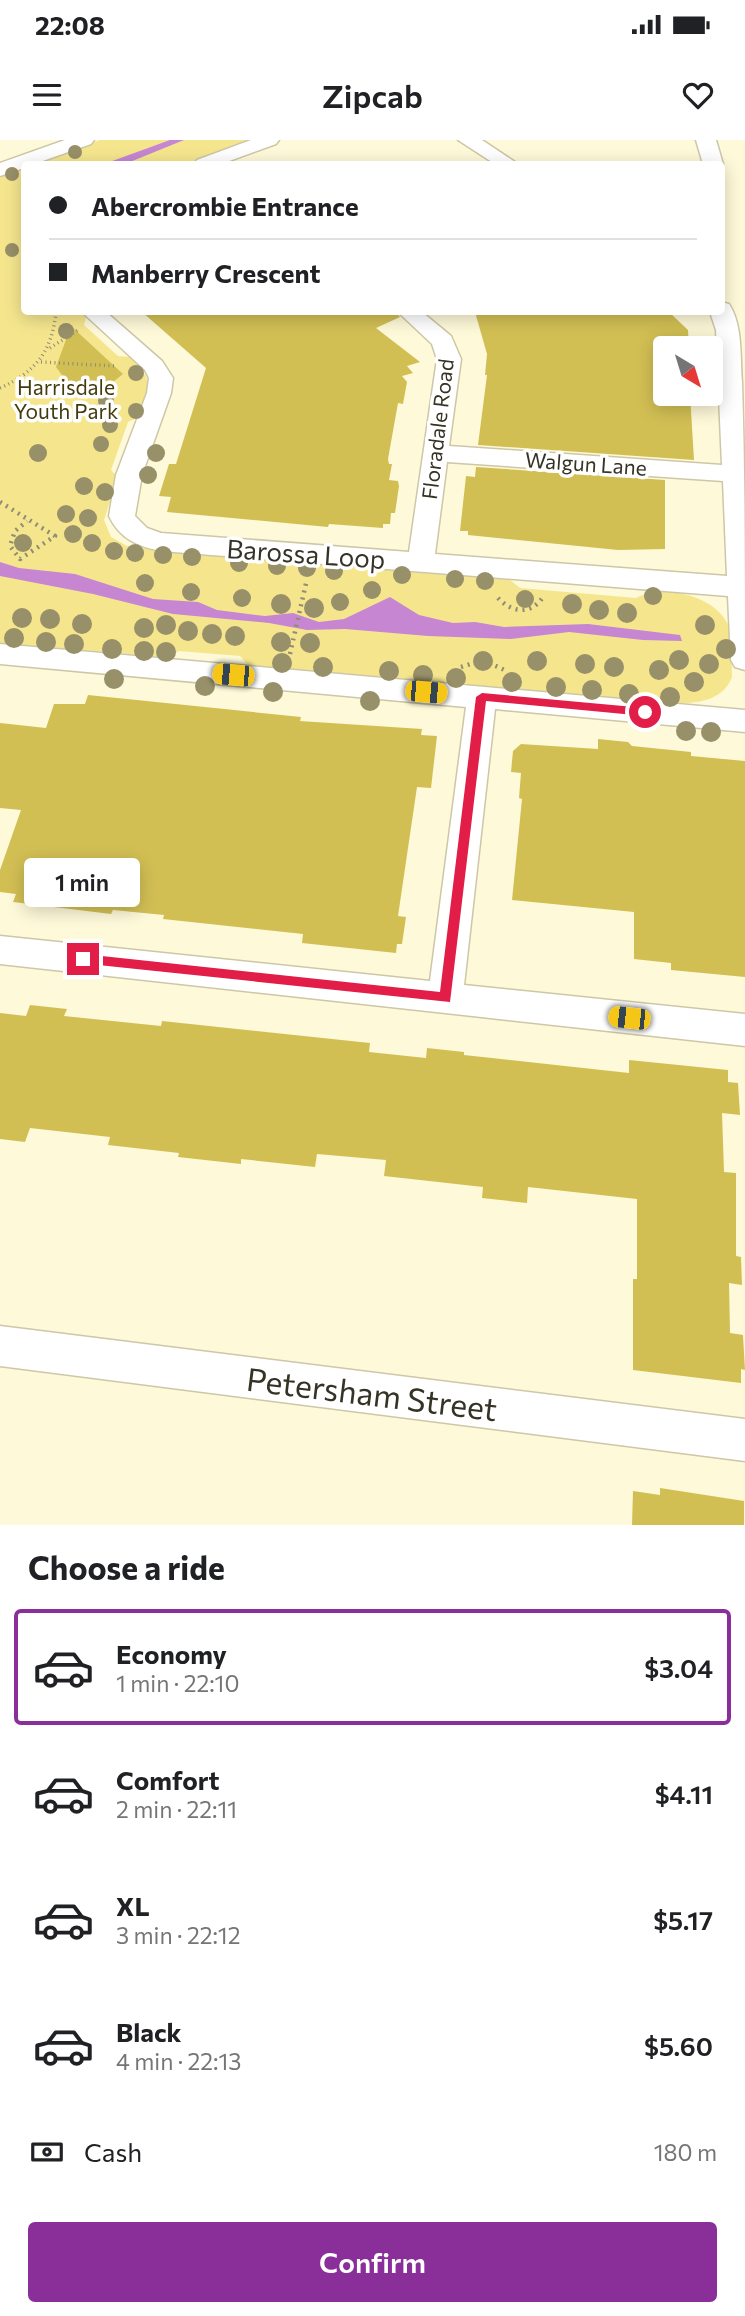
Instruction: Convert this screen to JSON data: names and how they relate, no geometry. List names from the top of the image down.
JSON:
{
  "streets": {
    "street": [
      "Floradale Road",
      "Walgun Lane",
      "Barossa Loop",
      "Petersham Street"
    ]
  },
  "crossings": [
    ["Floradale Road", "Walgun Lane"],
    ["Floradale Road", "Barossa Loop"]
  ],
  "parks": ["Harrisdale Youth Park"],
  "north": "bottom right",
  "page": {
    "status": "22:08",
    "header": "Zipcab",
    "banner": ["Abercrombie Entrance", "Manberry Crescent"],
    "bubble": "1 min",
    "heading": "Choose a ride",
    "list": [
      {
        "name": "Economy",
        "note": "1 min · 22:10",
        "value": "$3.04"
      },
      {
        "name": "Comfort",
        "note": "2 min · 22:11",
        "value": "$4.11"
      },
      {
        "name": "XL",
        "note": "3 min · 22:12",
        "value": "$5.17"
      },
      {
        "name": "Black",
        "note": "4 min · 22:13",
        "value": "$5.60"
      }
    ],
    "pay": ["Cash", "180 m"],
    "buttons": "Confirm"
  }
}
